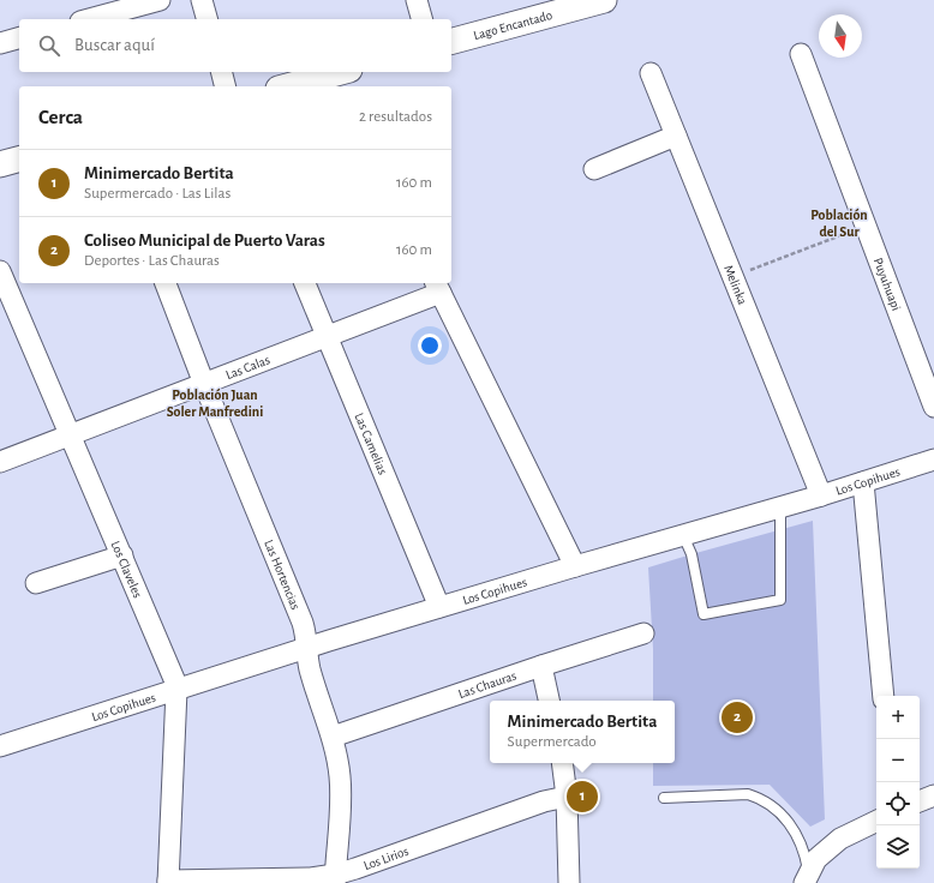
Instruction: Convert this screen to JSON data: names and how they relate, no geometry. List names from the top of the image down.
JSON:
{
  "streets": {
    "street": [
      "Lago Encantado",
      "Melinka",
      "Puyuhuapi",
      "Las Calas",
      "Las Camelias",
      "Los Copihues",
      "Los Claveles",
      "Las Hortencias",
      "Las Chauras",
      "Los Lirios"
    ]
  },
  "crossings": [
    ["Melinka", "Los Copihues"],
    ["Las Calas", "Las Camelias"],
    ["Las Calas", "Los Claveles"],
    ["Las Calas", "Las Hortencias"],
    ["Las Camelias", "Los Copihues"],
    ["Los Copihues", "Los Claveles"],
    ["Los Copihues", "Las Hortencias"],
    ["Los Claveles", "Los Lirios"],
    ["Las Hortencias", "Las Chauras"],
    ["Las Hortencias", "Los Lirios"]
  ],
  "districts": ["Población del Sur", "Población Juan Soler Manfredini"],
  "north": "bottom",
  "page": {
    "search": "Buscar aquí",
    "heading": ["Cerca", "2 resultados"],
    "list": [
      {
        "mark": "1",
        "name": "Minimercado Bertita",
        "note": "Supermercado · Las Lilas",
        "value": "160 m"
      },
      {
        "mark": "2",
        "name": "Coliseo Municipal de Puerto Varas",
        "note": "Deportes · Las Chauras",
        "value": "160 m"
      }
    ],
    "map_buttons": ["+", "−"],
    "pins": ["2", "1"],
    "popup": ["Minimercado Bertita", "Supermercado"]
  }
}
